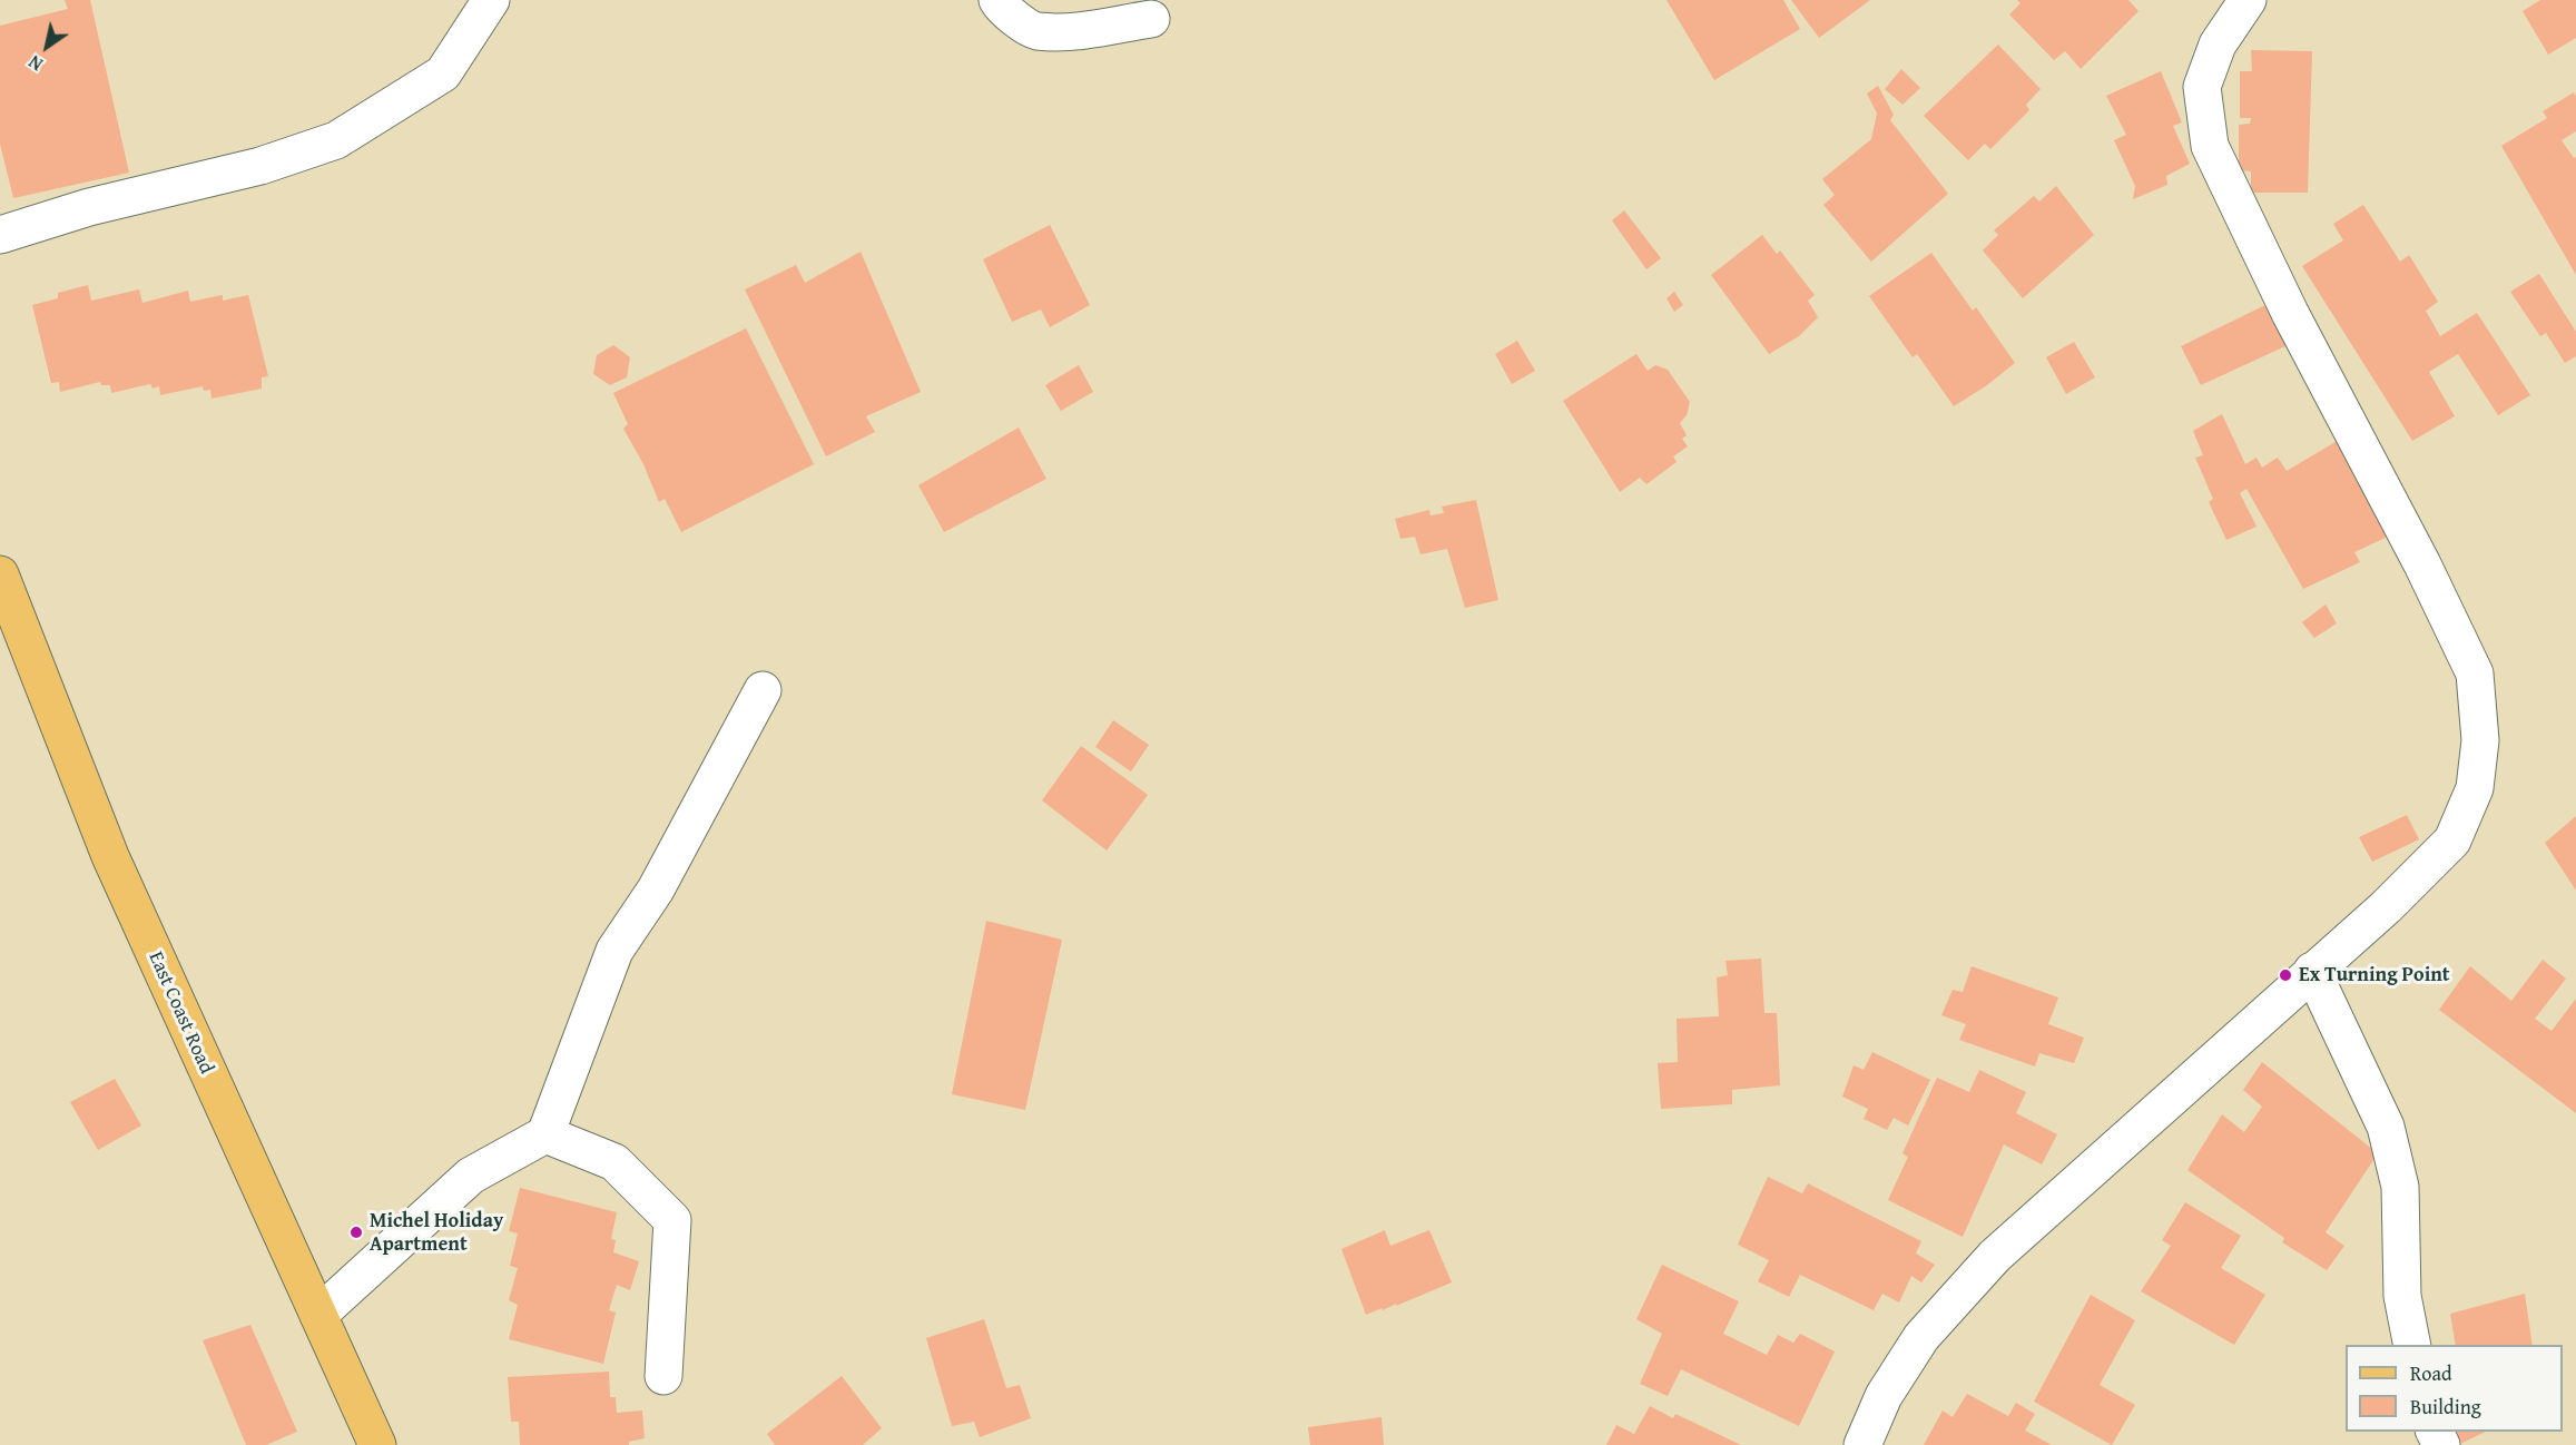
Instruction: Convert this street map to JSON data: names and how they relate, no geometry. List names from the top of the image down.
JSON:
{
  "streets": {
    "main road": ["East Coast Road"]
  },
  "places": ["Ex Turning Point", "Michel Holiday Apartment"],
  "legend": ["Road", "Building"],
  "north": "bottom left"
}
